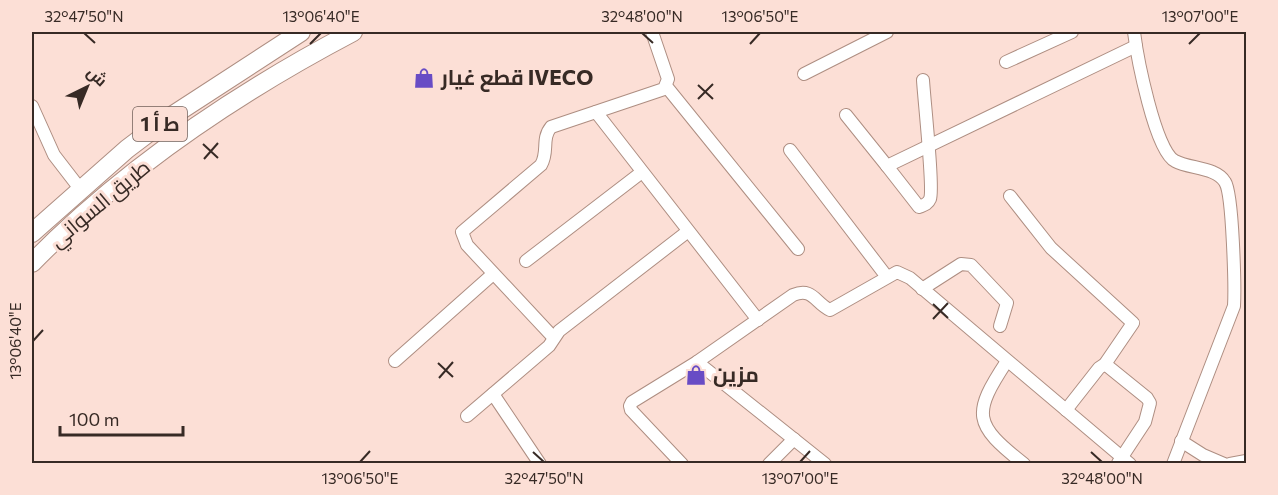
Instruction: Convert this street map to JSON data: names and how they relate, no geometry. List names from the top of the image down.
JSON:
{
  "streets": {
    "highway": ["ط أ 1", "طريق السواني"]
  },
  "places": {
    "shop": ["قطع غيار IVECO", "مزين"]
  },
  "scale_bar": "100 m",
  "north": "top right",
  "coordinates": [
    "32°47'50\"N",
    "13°06'40\"E",
    "32°48'00\"N",
    "13°06'50\"E",
    "13°07'00\"E"
  ]
}
